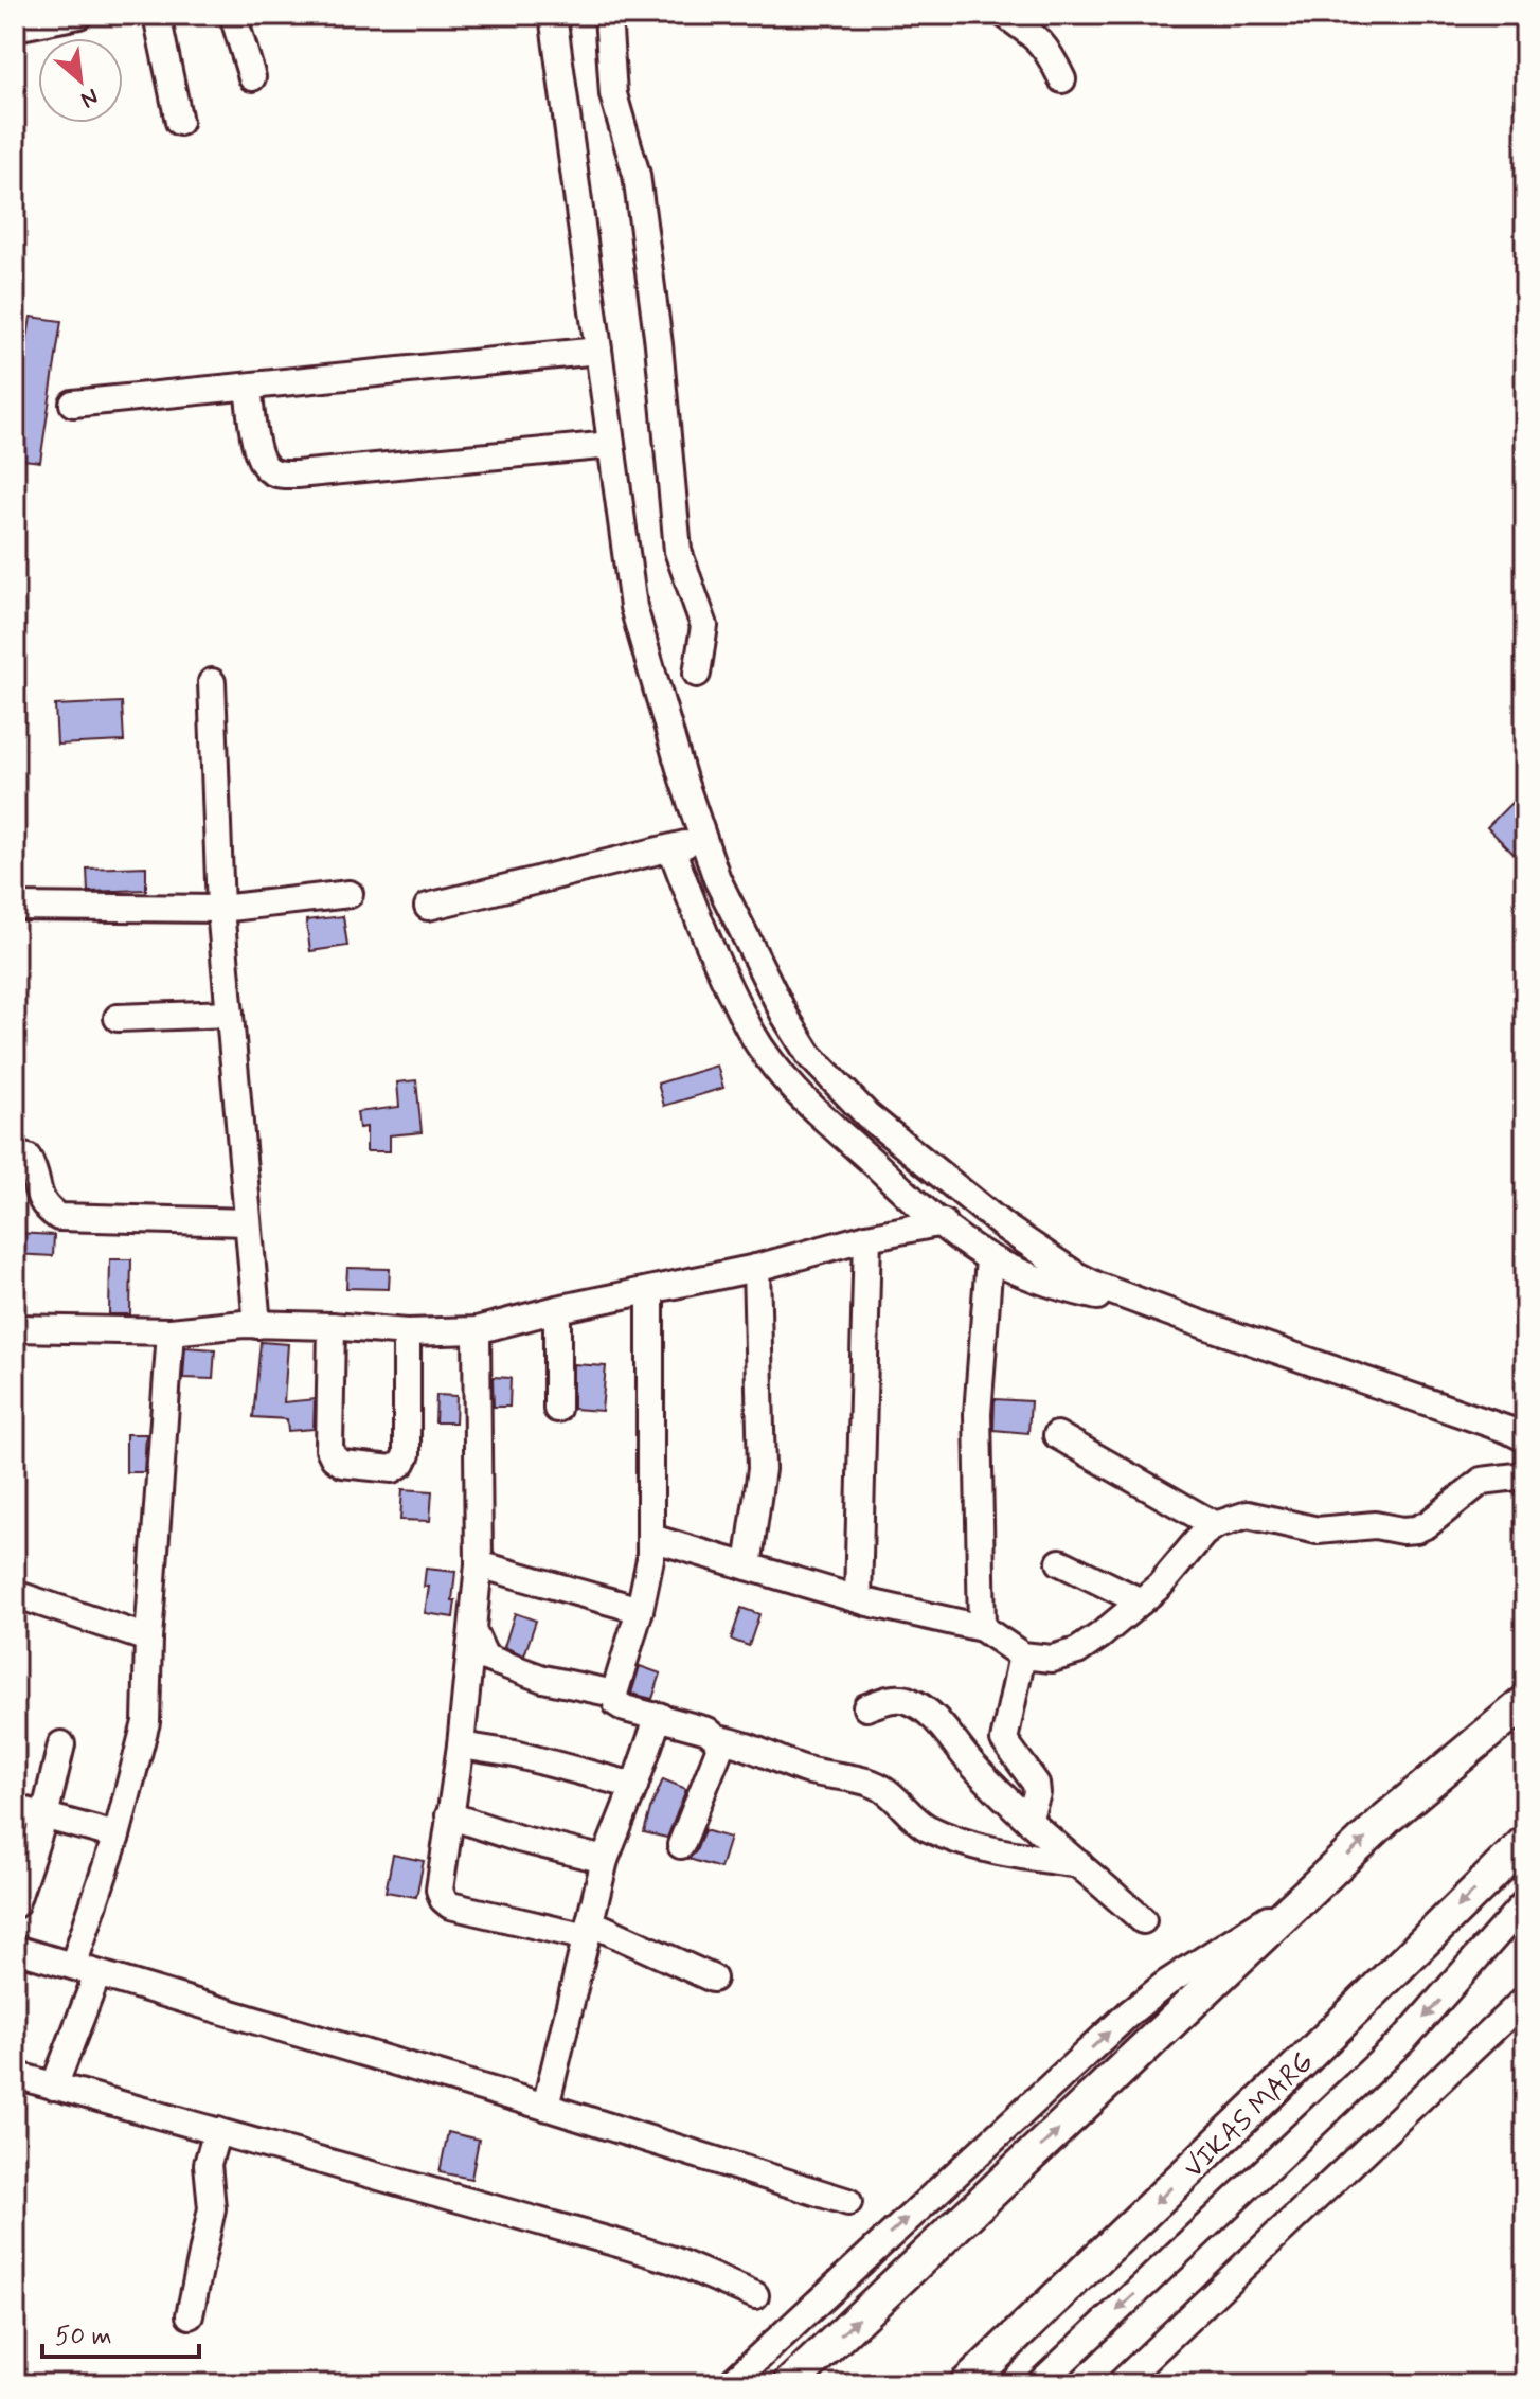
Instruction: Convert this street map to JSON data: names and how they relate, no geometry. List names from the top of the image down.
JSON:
{
  "streets": {
    "main road": ["VIKAS MARG"]
  },
  "scale_bar": "50 m",
  "north": "bottom right"
}
